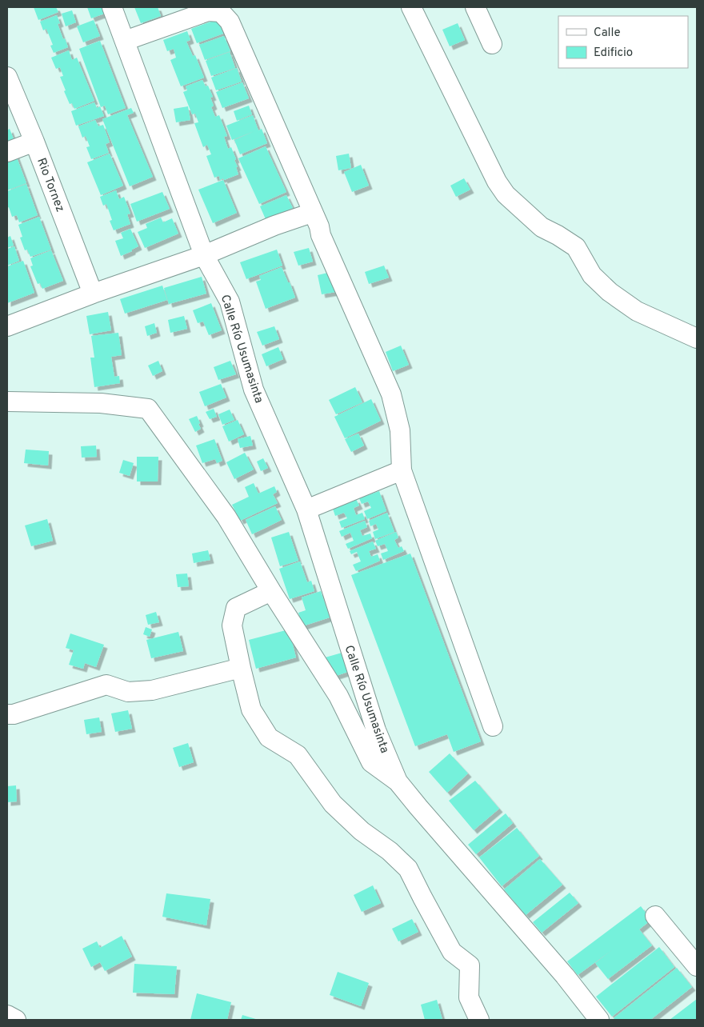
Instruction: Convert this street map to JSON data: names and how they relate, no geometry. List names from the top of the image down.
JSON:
{
  "streets": {
    "street": ["Rio Tornez", "Calle Río Usumasinta"]
  },
  "legend": ["Calle", "Edificio"]
}
